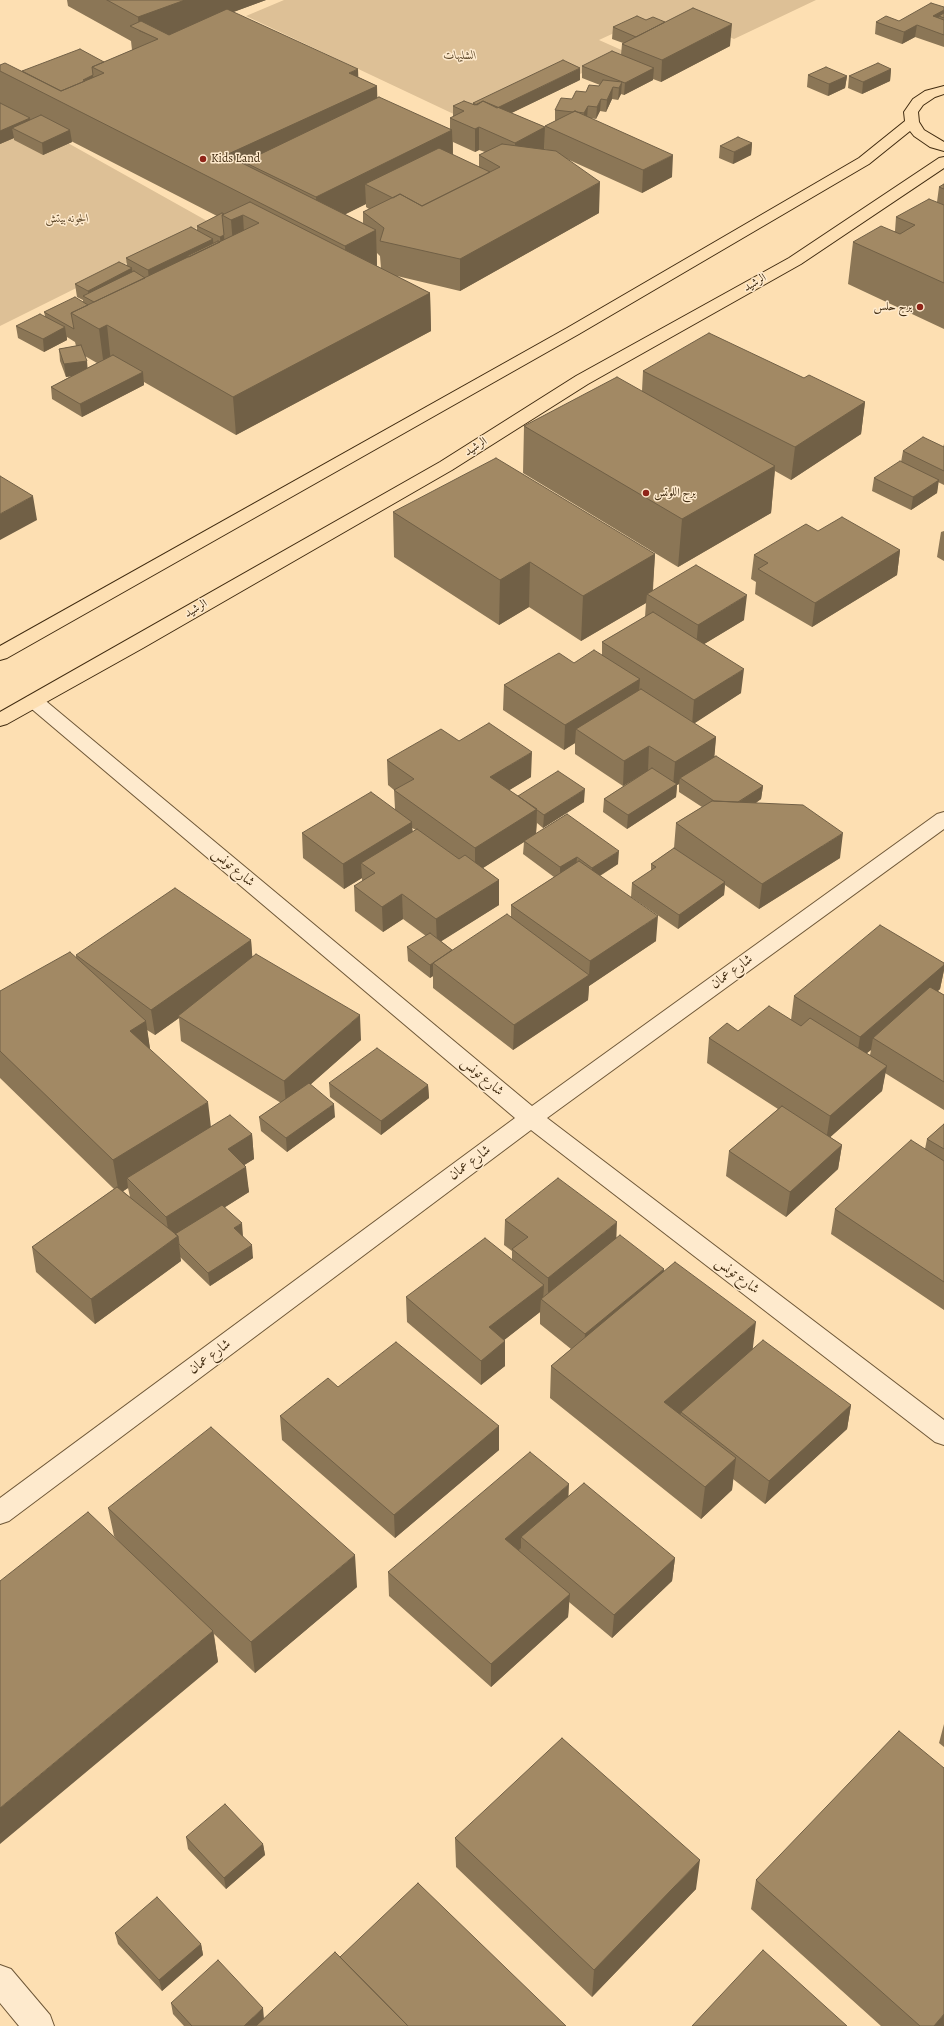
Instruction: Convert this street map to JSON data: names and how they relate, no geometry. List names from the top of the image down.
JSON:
{
  "streets": {
    "main road": ["الرشيد"],
    "street": ["شارع تونس", "شارع عمان"]
  },
  "crossings": [
    ["الرشيد", "شارع تونس"],
    ["شارع تونس", "شارع عمان"]
  ],
  "parks": ["الشليهات", "الجونه بيتش"],
  "places": ["Kids Land", "برج حلس", "برج اللوتس"]
}
